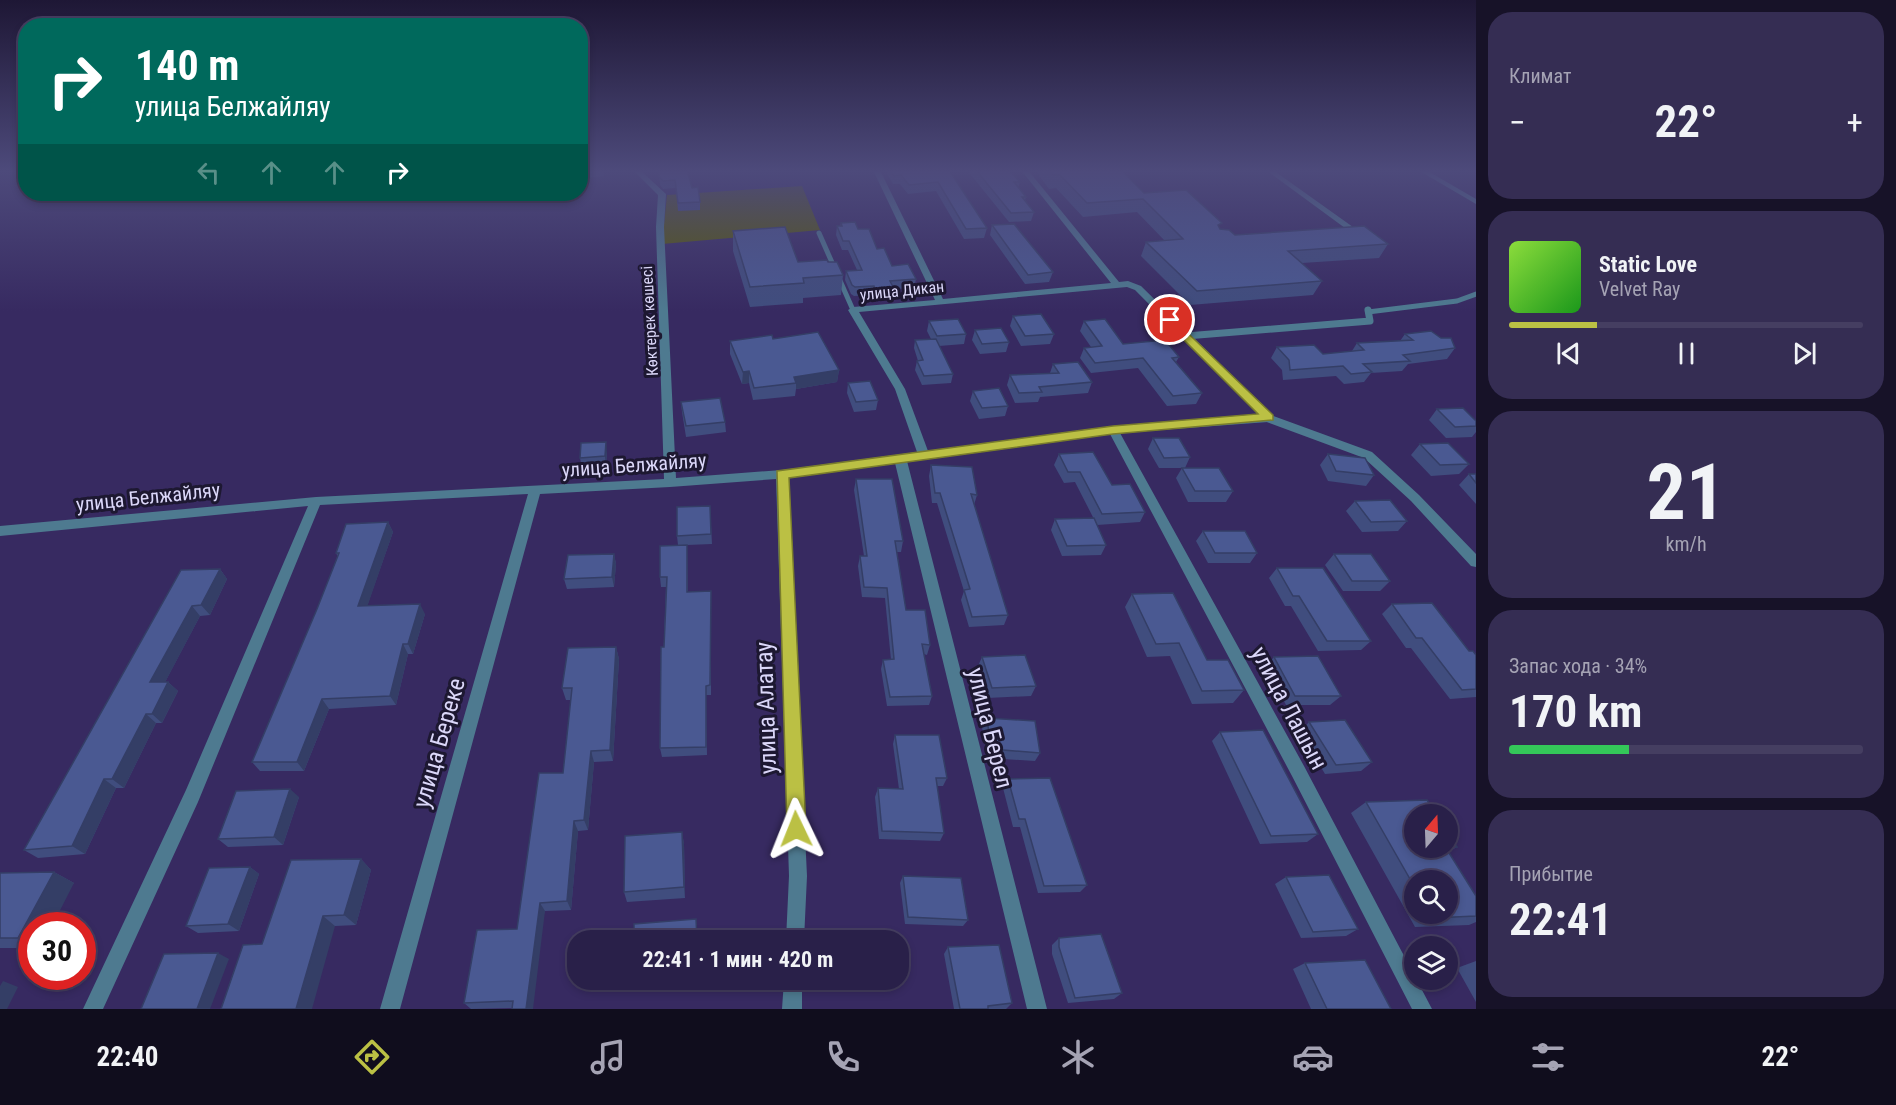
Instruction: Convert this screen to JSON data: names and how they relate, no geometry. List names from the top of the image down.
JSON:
{
  "streets": {
    "street": [
      "улица Дикан",
      "Көктерек көшесі",
      "улица Белжайляу",
      "улица Алатау",
      "улица Лашын",
      "улица Берел",
      "улица Береке"
    ]
  },
  "crossings": [
    ["улица Дикан", "улица Белжайляу"],
    ["Көктерек көшесі", "улица Белжайляу"],
    ["улица Белжайляу", "улица Алатау"],
    ["улица Белжайляу", "улица Лашын"],
    ["улица Белжайляу", "улица Берел"],
    ["улица Белжайляу", "улица Береке"]
  ],
  "north": "top",
  "page": {
    "tile": [
      "Климат",
      ["21", "km/h"],
      ["Запас хода · 34%", "170 km"],
      ["Прибытие", "22:41"]
    ],
    "turn": ["140 m", "улица Белжайляу"],
    "heat": ["−", "22°", "+"],
    "song": ["Static Love", "Velvet Ray"],
    "limit": "30",
    "trip": "22:41 · 1 мин · 420 m",
    "tabs": ["22:40", "22°"]
  }
}
